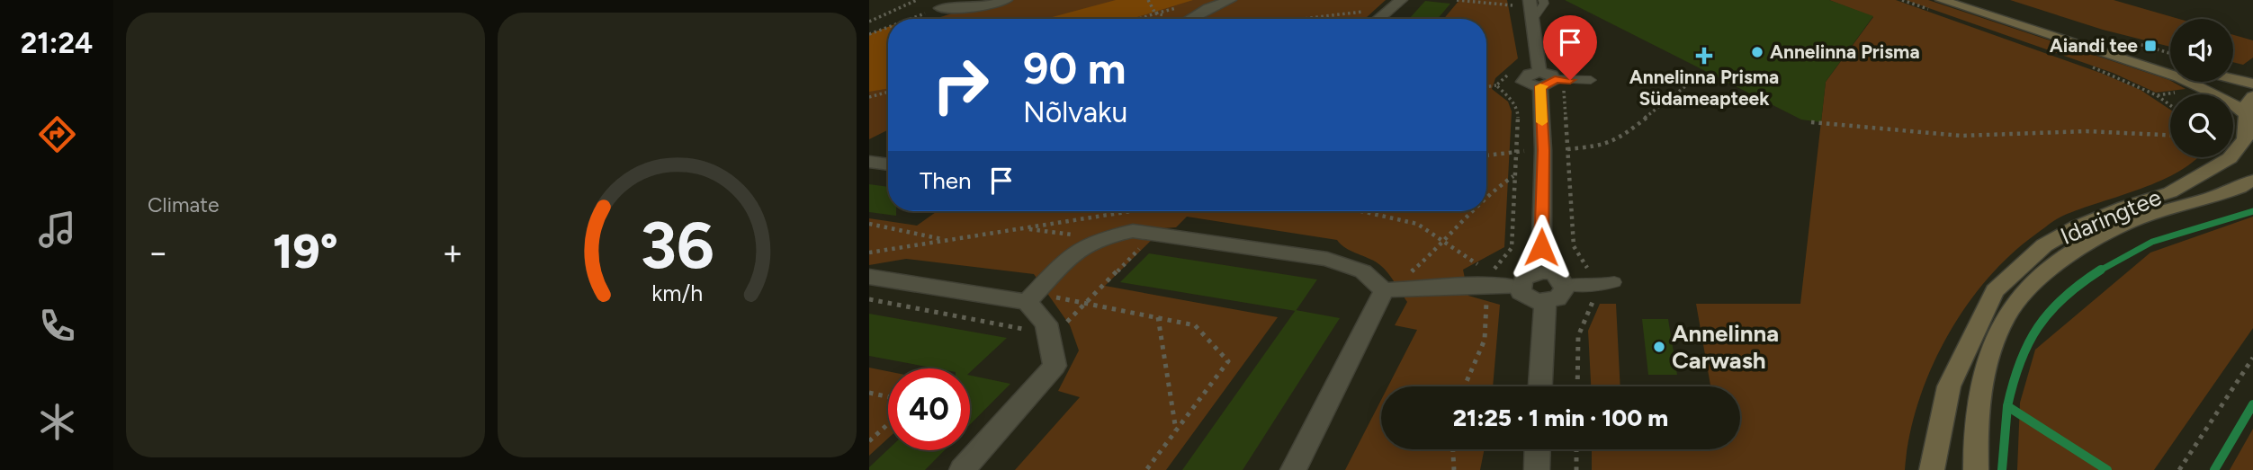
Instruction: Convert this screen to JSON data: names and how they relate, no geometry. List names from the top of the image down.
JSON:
{
  "streets": {
    "main road": ["Idaringtee"]
  },
  "places": {
    "transit": ["Aiandi tee"],
    "other": ["Annelinna Prisma", "Annelinna Carwash"],
    "health": ["Annelinna Prisma Südameapteek"]
  },
  "page": {
    "tabs": "21:24",
    "tile": "Climate",
    "turn": ["90 m", "Nõlvaku"],
    "then": "Then",
    "heat": ["−", "19°", "+"],
    "limit": "40",
    "trip": "21:25 · 1 min · 100 m",
    "gauge": ["36", "km/h"]
  }
}
